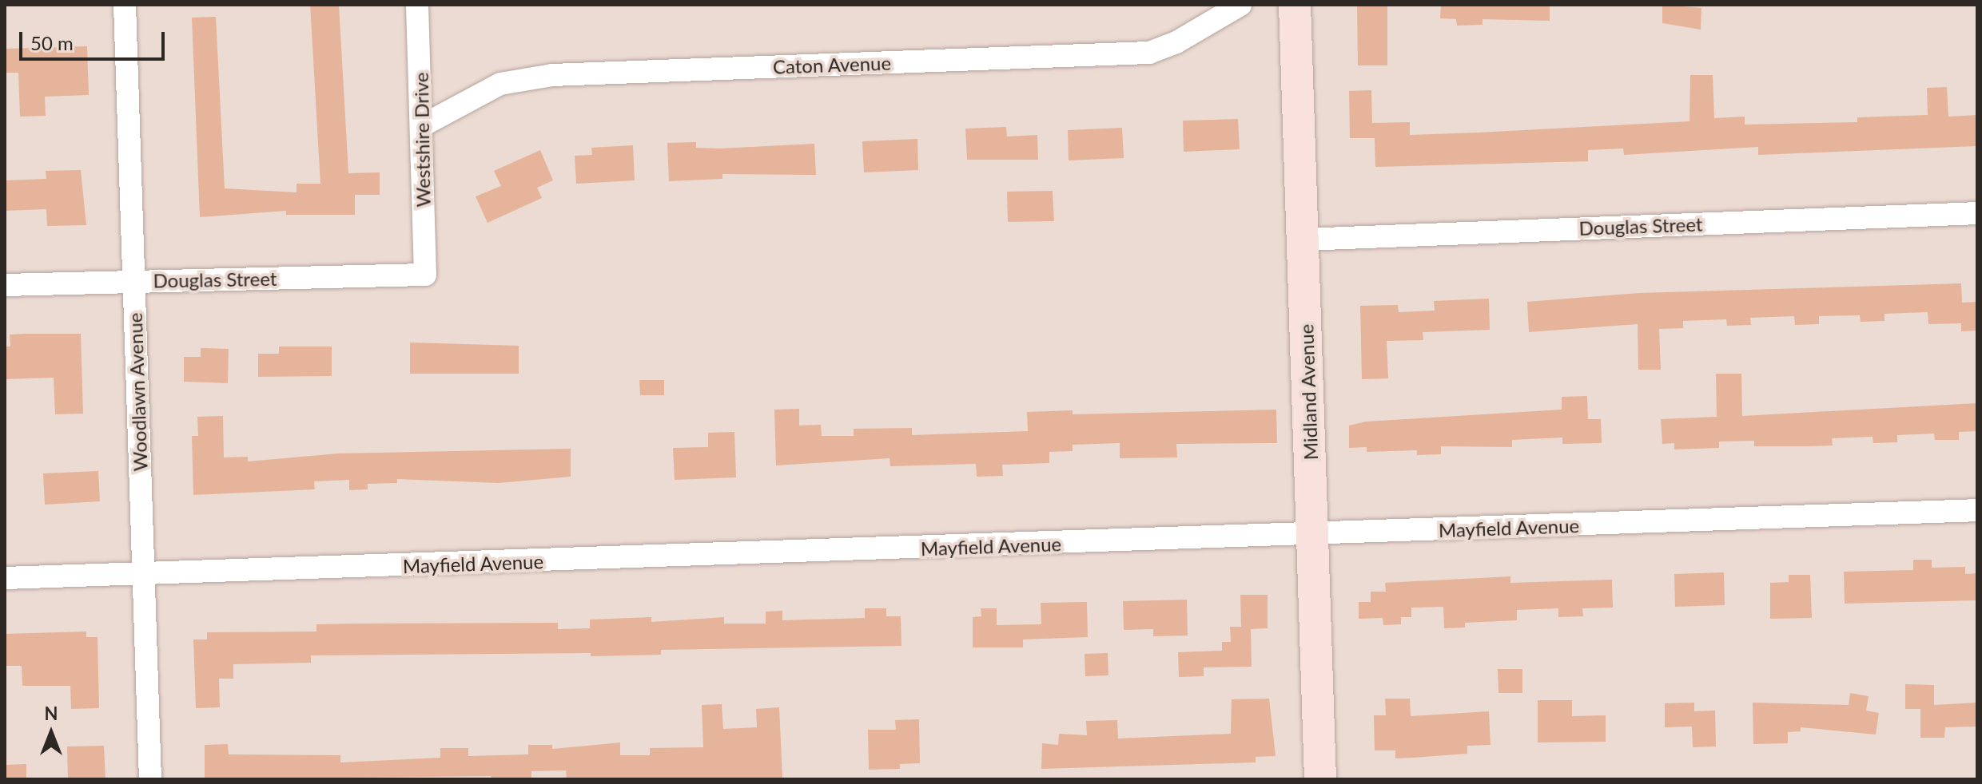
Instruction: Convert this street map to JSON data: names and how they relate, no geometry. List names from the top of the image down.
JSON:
{
  "streets": {
    "main road": ["Midland Avenue"],
    "street": [
      "Caton Avenue",
      "Westshire Drive",
      "Douglas Street",
      "Woodlawn Avenue",
      "Mayfield Avenue"
    ]
  },
  "crossings": [
    ["Caton Avenue", "Westshire Drive"],
    ["Westshire Drive", "Douglas Street"],
    ["Douglas Street", "Woodlawn Avenue"],
    ["Douglas Street", "Midland Avenue"],
    ["Woodlawn Avenue", "Mayfield Avenue"],
    ["Midland Avenue", "Mayfield Avenue"]
  ],
  "scale_bar": "50 m",
  "north": "top"
}
